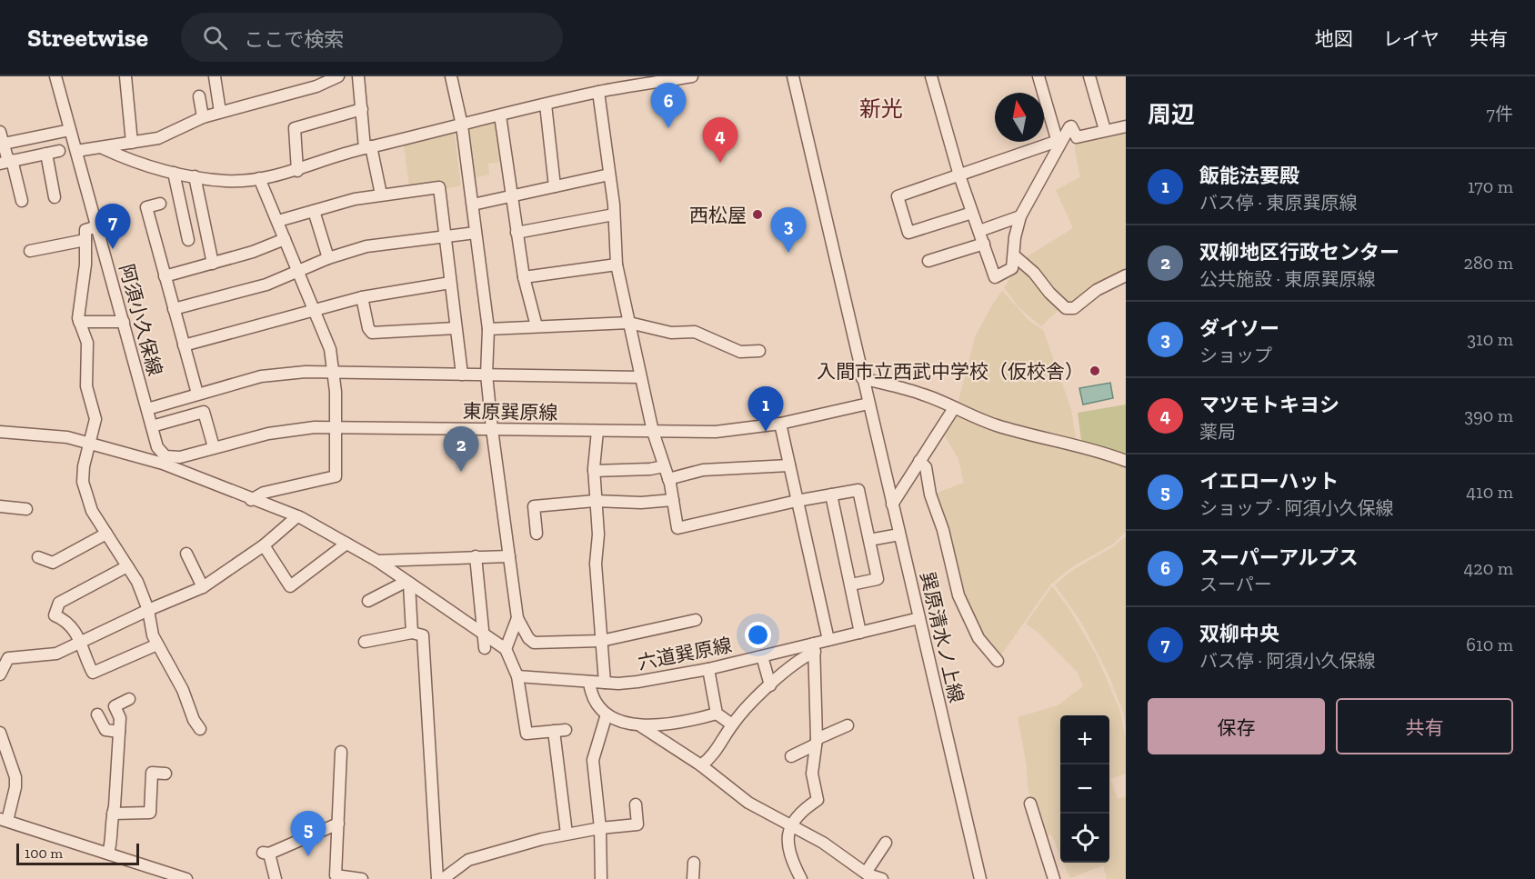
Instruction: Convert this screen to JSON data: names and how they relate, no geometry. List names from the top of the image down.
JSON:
{
  "streets": {
    "street": [
      "阿須小久保線",
      "東原巽原線",
      "巽原清水ノ上線",
      "六道巽原線"
    ]
  },
  "crossings": [
    ["阿須小久保線", "東原巽原線"],
    ["東原巽原線", "巽原清水ノ上線"],
    ["巽原清水ノ上線", "六道巽原線"]
  ],
  "districts": ["新光"],
  "places": ["西松屋", "入間市立西武中学校（仮校舎）"],
  "scale_bar": "100 m",
  "north": "top",
  "page": {
    "header": "Streetwise",
    "search": "ここで検索",
    "nav": ["地図", "レイヤ", "共有"],
    "heading": ["周辺", "7件"],
    "pins": [
      "6",
      "4",
      "7",
      "3",
      "1",
      "2",
      "5"
    ],
    "list": [
      {
        "mark": "1",
        "name": "飯能法要殿",
        "note": "バス停 · 東原巽原線",
        "value": "170 m"
      },
      {
        "mark": "2",
        "name": "双柳地区行政センター",
        "note": "公共施設 · 東原巽原線",
        "value": "280 m"
      },
      {
        "mark": "3",
        "name": "ダイソー",
        "note": "ショップ",
        "value": "310 m"
      },
      {
        "mark": "4",
        "name": "マツモトキヨシ",
        "note": "薬局",
        "value": "390 m"
      },
      {
        "mark": "5",
        "name": "イエローハット",
        "note": "ショップ · 阿須小久保線",
        "value": "410 m"
      },
      {
        "mark": "6",
        "name": "スーパーアルプス",
        "note": "スーパー",
        "value": "420 m"
      },
      {
        "mark": "7",
        "name": "双柳中央",
        "note": "バス停 · 阿須小久保線",
        "value": "610 m"
      }
    ],
    "buttons": ["保存", "共有"],
    "map_buttons": ["+", "−"],
    "scale": "100 m"
  }
}
